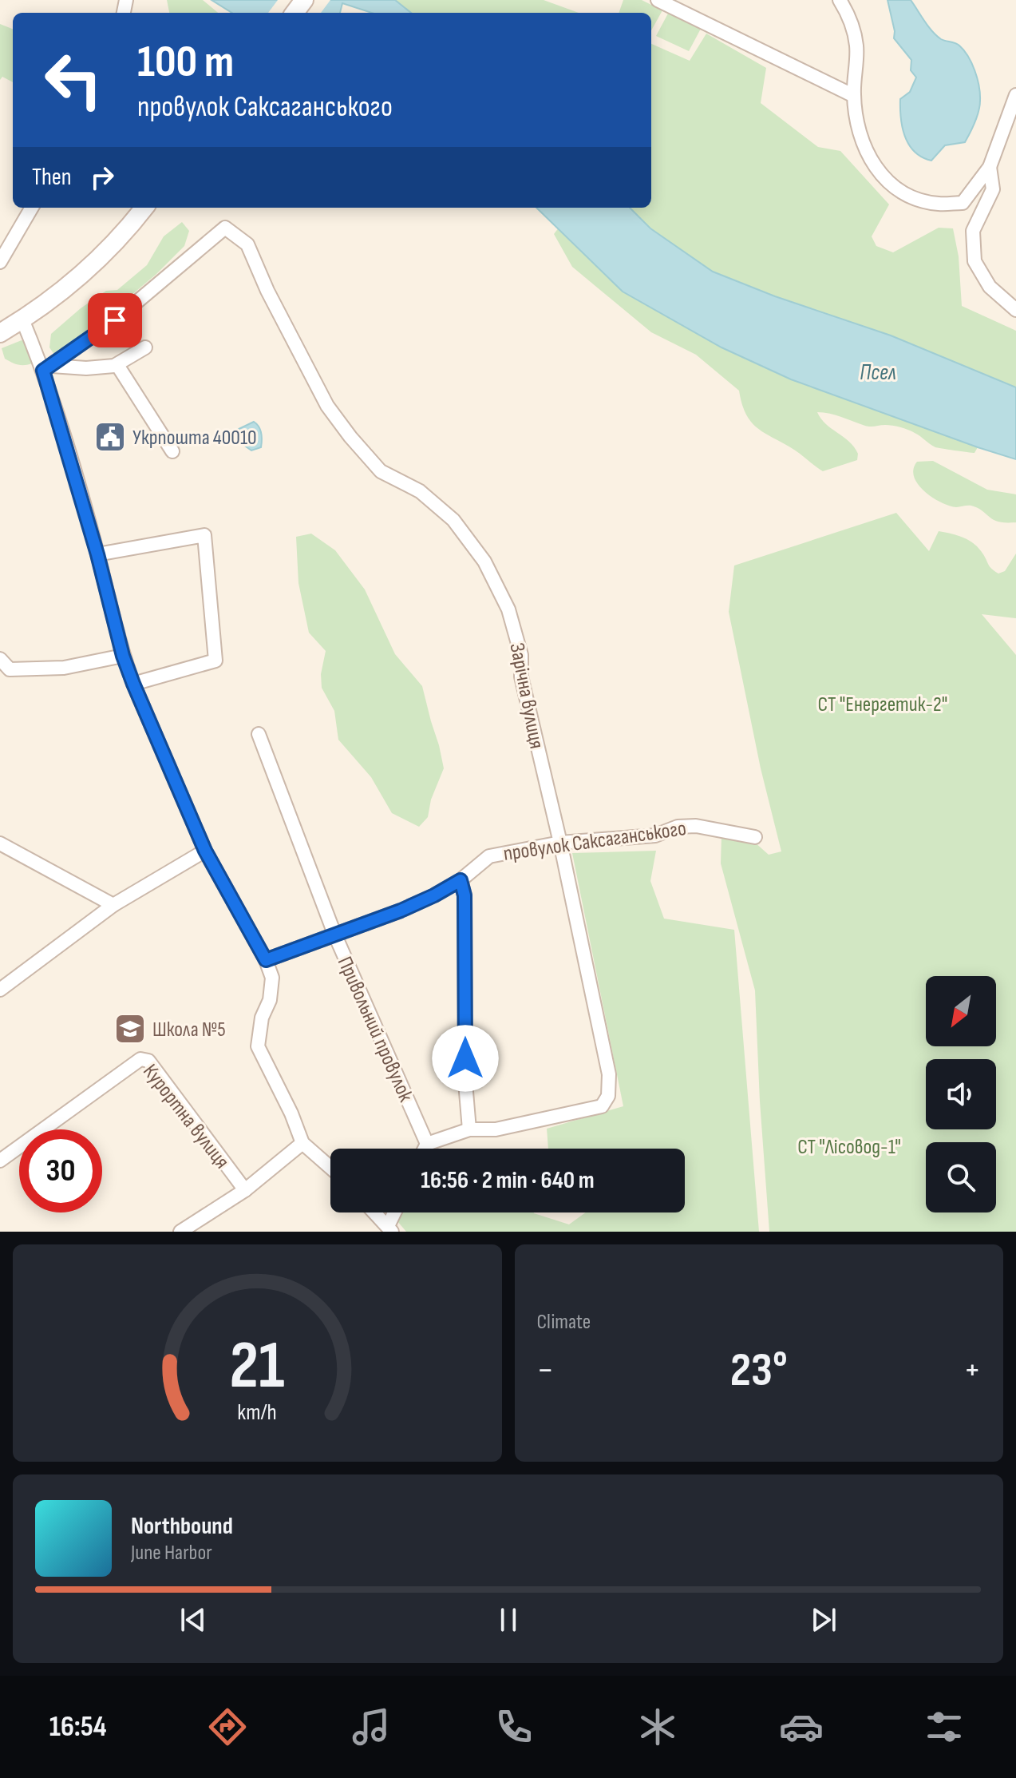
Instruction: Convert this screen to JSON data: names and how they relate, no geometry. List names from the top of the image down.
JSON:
{
  "streets": {
    "street": [
      "Зарічна вулиця",
      "провулок Саксаганського",
      "Привольний провулок",
      "Курортна вулиця"
    ]
  },
  "crossings": [
    ["Зарічна вулиця", "провулок Саксаганського"],
    ["Зарічна вулиця", "Привольний провулок"],
    ["провулок Саксаганського", "Привольний провулок"]
  ],
  "water": ["Псел"],
  "parks": ["СТ \"Енергетик-2\"", "СТ \"Лісовод-1\""],
  "places": {
    "public building": ["Укрпошта 40010"],
    "school or university": ["Школа №5"]
  },
  "north": "bottom left",
  "page": {
    "turn": ["100 m", "провулок Саксаганського"],
    "then": "Then",
    "limit": "30",
    "trip": "16:56 · 2 min · 640 m",
    "tile": "Climate",
    "heat": ["−", "23°", "+"],
    "song": ["Northbound", "June Harbor"],
    "tabs": "16:54",
    "gauge": ["21", "km/h"]
  }
}
